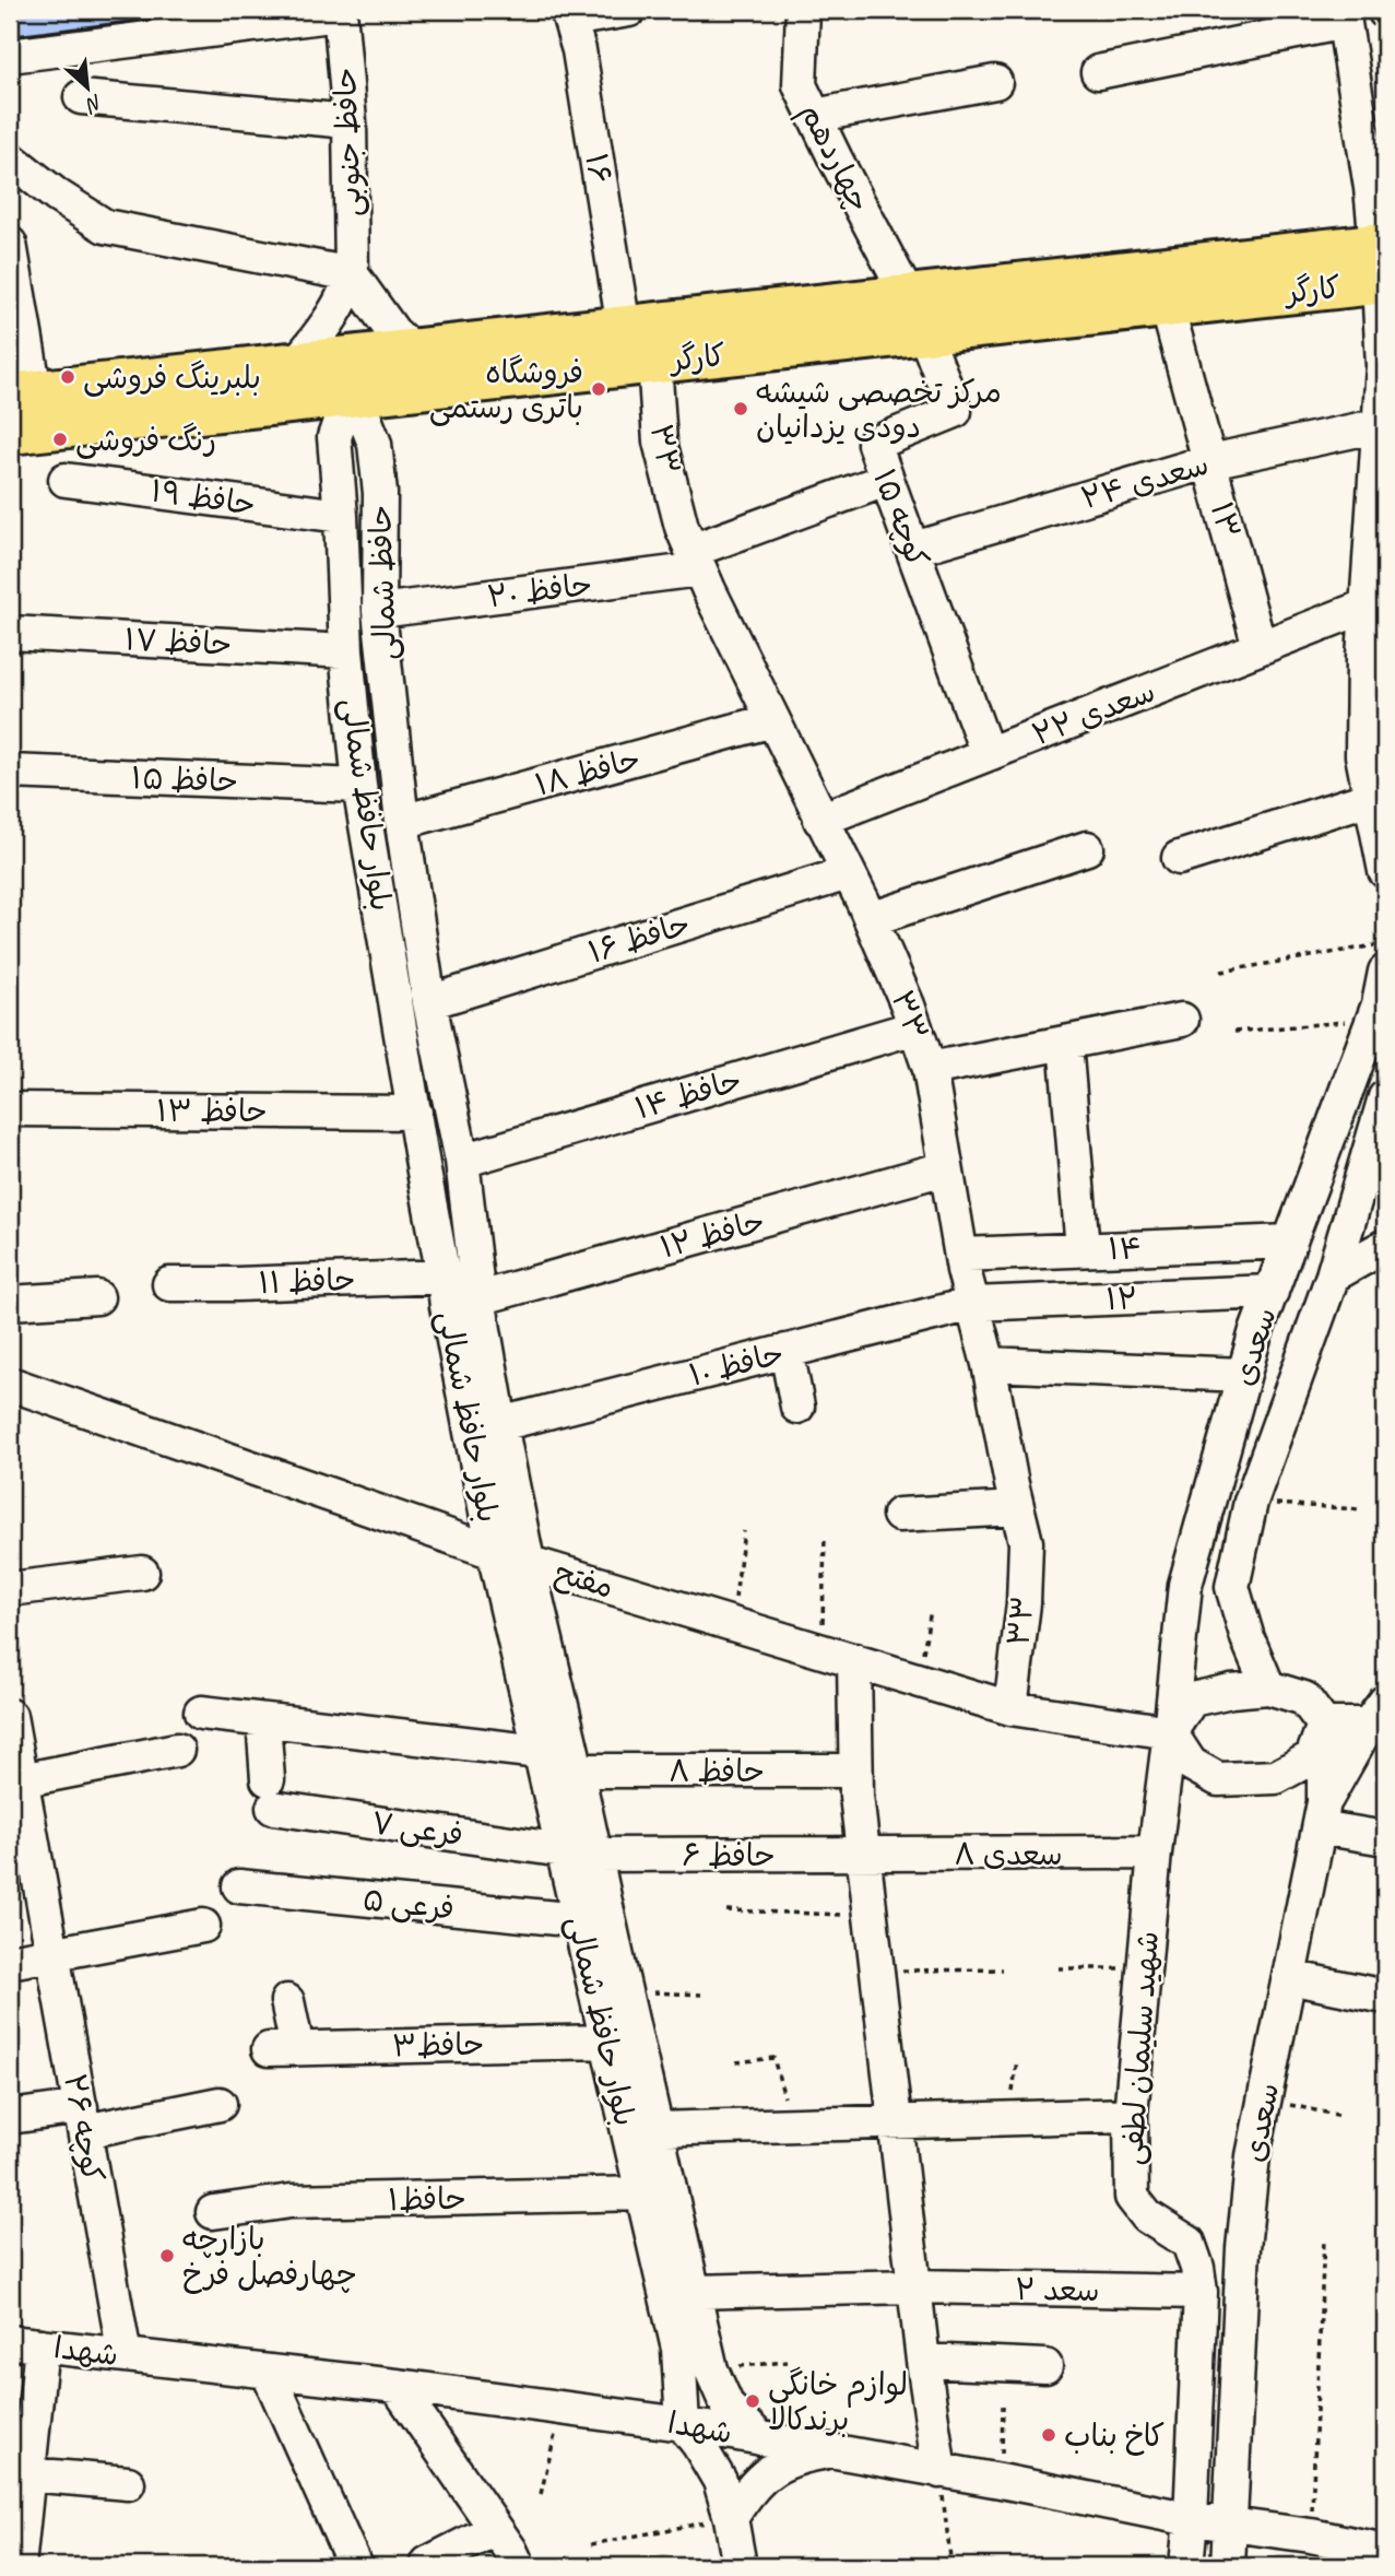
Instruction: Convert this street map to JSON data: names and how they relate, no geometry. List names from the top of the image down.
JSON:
{
  "streets": {
    "main road": ["کارگر"],
    "street": [
      "حافظ جنوبی",
      "چهاردهم",
      "۱۶",
      "۳۳",
      "سعدی ۲۴",
      "حافظ ۱۹",
      "کوچه ۱۵",
      "۱۳",
      "حافظ شمالی",
      "حافظ ۲۰",
      "حافظ ۱۷",
      "سعدی ۲۲",
      "حافظ ۱۸",
      "حافظ ۱۵",
      "بلوار حافظ شمالی",
      "حافظ ۱۶",
      "حافظ ۱۴",
      "حافظ ۱۳",
      "حافظ ۱۲",
      "۱۴",
      "حافظ ۱۱",
      "۱۲",
      "سعدی",
      "حافظ ۱۰",
      "مفتح",
      "حافظ ۸",
      "فرعی ۷",
      "سعدی ۸",
      "حافظ ۶",
      "فرعی ۵",
      "حافظ۳",
      "شهید سلیمان لطفی",
      "کوچه ۲۶",
      "حافظ۱",
      "سعد ۲",
      "شهدا"
    ]
  },
  "crossings": [
    ["حافظ جنوبی", "کارگر"],
    ["چهاردهم", "کارگر"],
    ["چهاردهم", "کوچه ۱۵"],
    ["۱۶", "کارگر"],
    ["کارگر", "۳۳"],
    ["کارگر", "کوچه ۱۵"],
    ["کارگر", "۱۳"],
    ["کارگر", "حافظ شمالی"],
    ["کارگر", "بلوار حافظ شمالی"],
    ["۳۳", "حافظ ۲۰"],
    ["۳۳", "سعدی ۲۲"],
    ["۳۳", "حافظ ۱۸"],
    ["۳۳", "حافظ ۱۶"],
    ["۳۳", "حافظ ۱۴"],
    ["۳۳", "حافظ ۱۲"],
    ["۳۳", "۱۴"],
    ["۳۳", "۱۲"],
    ["۳۳", "حافظ ۱۰"],
    ["۳۳", "مفتح"],
    ["سعدی ۲۴", "کوچه ۱۵"],
    ["سعدی ۲۴", "۱۳"],
    ["حافظ ۱۹", "بلوار حافظ شمالی"],
    ["کوچه ۱۵", "حافظ ۲۰"],
    ["کوچه ۱۵", "سعدی ۲۲"],
    ["۱۳", "سعدی ۲۲"],
    ["حافظ شمالی", "حافظ ۲۰"],
    ["حافظ شمالی", "حافظ ۱۸"],
    ["حافظ شمالی", "بلوار حافظ شمالی"],
    ["حافظ شمالی", "حافظ ۱۶"],
    ["حافظ ۱۷", "بلوار حافظ شمالی"],
    ["حافظ ۱۵", "بلوار حافظ شمالی"],
    ["بلوار حافظ شمالی", "حافظ ۱۶"],
    ["بلوار حافظ شمالی", "حافظ ۱۴"],
    ["بلوار حافظ شمالی", "حافظ ۱۳"],
    ["بلوار حافظ شمالی", "حافظ ۱۲"],
    ["بلوار حافظ شمالی", "حافظ ۱۱"],
    ["بلوار حافظ شمالی", "حافظ ۱۰"],
    ["بلوار حافظ شمالی", "مفتح"],
    ["بلوار حافظ شمالی", "حافظ ۸"],
    ["بلوار حافظ شمالی", "فرعی ۷"],
    ["بلوار حافظ شمالی", "حافظ ۶"],
    ["بلوار حافظ شمالی", "فرعی ۵"],
    ["بلوار حافظ شمالی", "حافظ۳"],
    ["بلوار حافظ شمالی", "حافظ۱"],
    ["بلوار حافظ شمالی", "سعد ۲"],
    ["بلوار حافظ شمالی", "شهدا"],
    ["۱۴", "سعدی"],
    ["۱۲", "سعدی"],
    ["۱۲", "حافظ ۱۰"],
    ["سعدی", "مفتح"],
    ["سعدی", "شهید سلیمان لطفی"],
    ["سعدی", "شهدا"],
    ["مفتح", "شهید سلیمان لطفی"],
    ["سعدی ۸", "حافظ ۶"],
    ["سعدی ۸", "شهید سلیمان لطفی"],
    ["شهید سلیمان لطفی", "سعد ۲"],
    ["شهید سلیمان لطفی", "شهدا"],
    ["کوچه ۲۶", "شهدا"]
  ],
  "places": [
    "بلبرینگ فروشی",
    "فروشگاه باتری رستمی",
    "مرکز تخصصی شیشه دودی یزدانیان",
    "رنگ فروشی",
    "بازارچه چهارفصل فرخ",
    "لوازم خانگی برندکالا",
    "کاخ بناب"
  ],
  "north": "bottom right"
}
